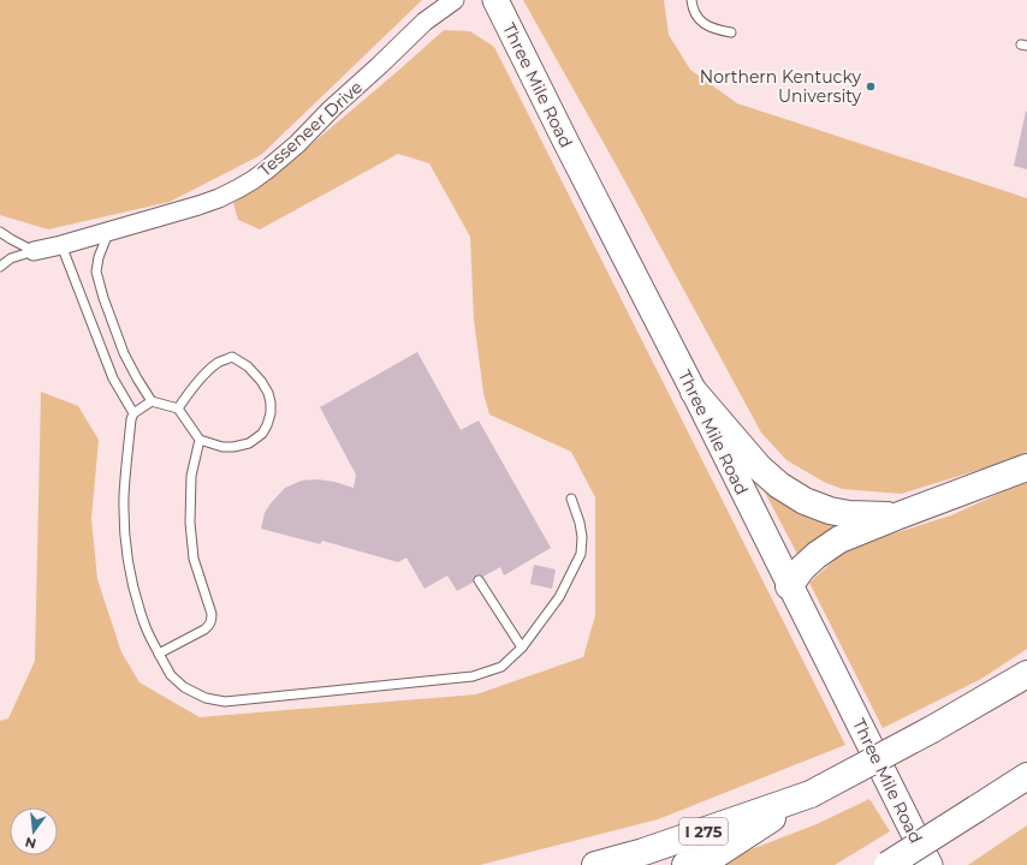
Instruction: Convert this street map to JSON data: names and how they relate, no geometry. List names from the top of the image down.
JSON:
{
  "streets": {
    "highway": ["I 275"],
    "main road": ["Three Mile Road"],
    "street": ["Tesseneer Drive"]
  },
  "places": ["Northern Kentucky University"],
  "north": "bottom"
}
